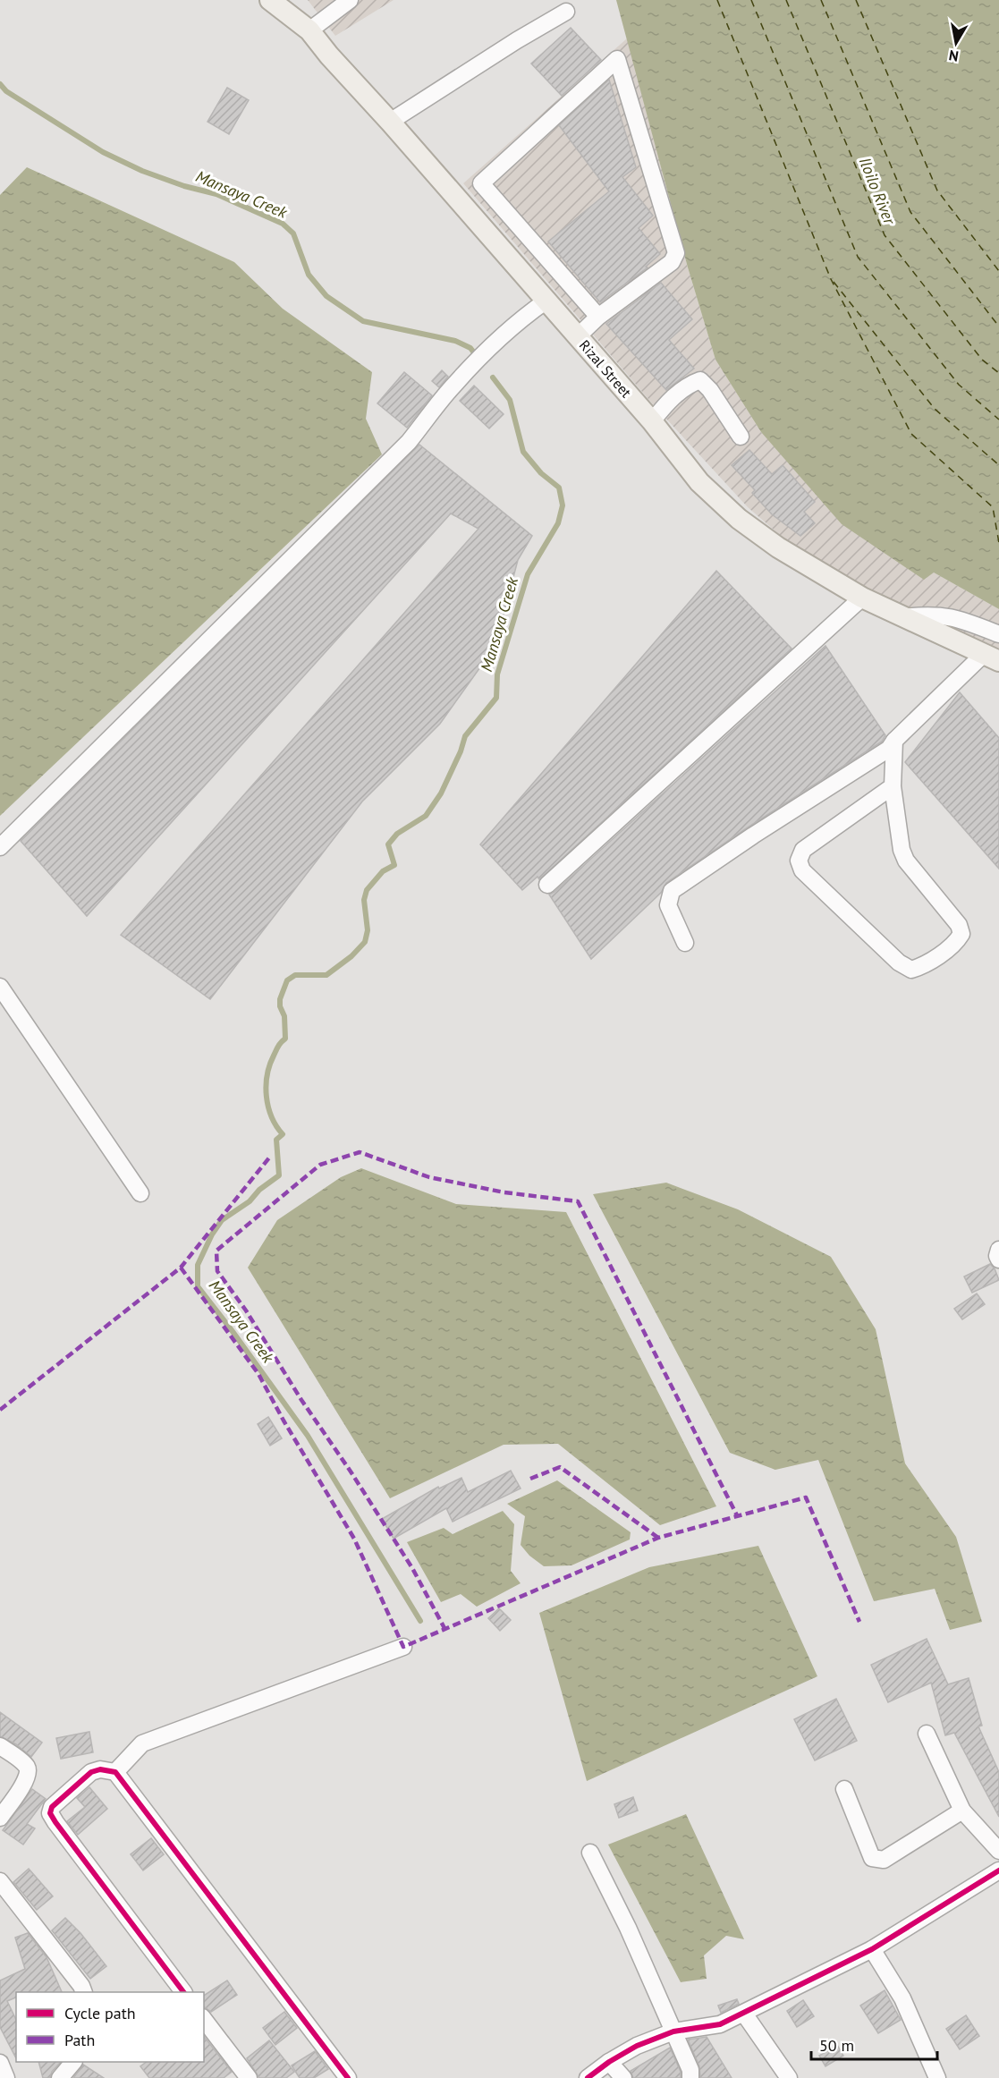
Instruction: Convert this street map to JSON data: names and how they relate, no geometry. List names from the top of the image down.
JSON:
{
  "streets": {
    "main road": ["Rizal Street"]
  },
  "water": ["Iloilo River", "Mansaya Creek"],
  "legend": ["Cycle path", "Path"],
  "scale_bar": "50 m",
  "north": "bottom"
}
